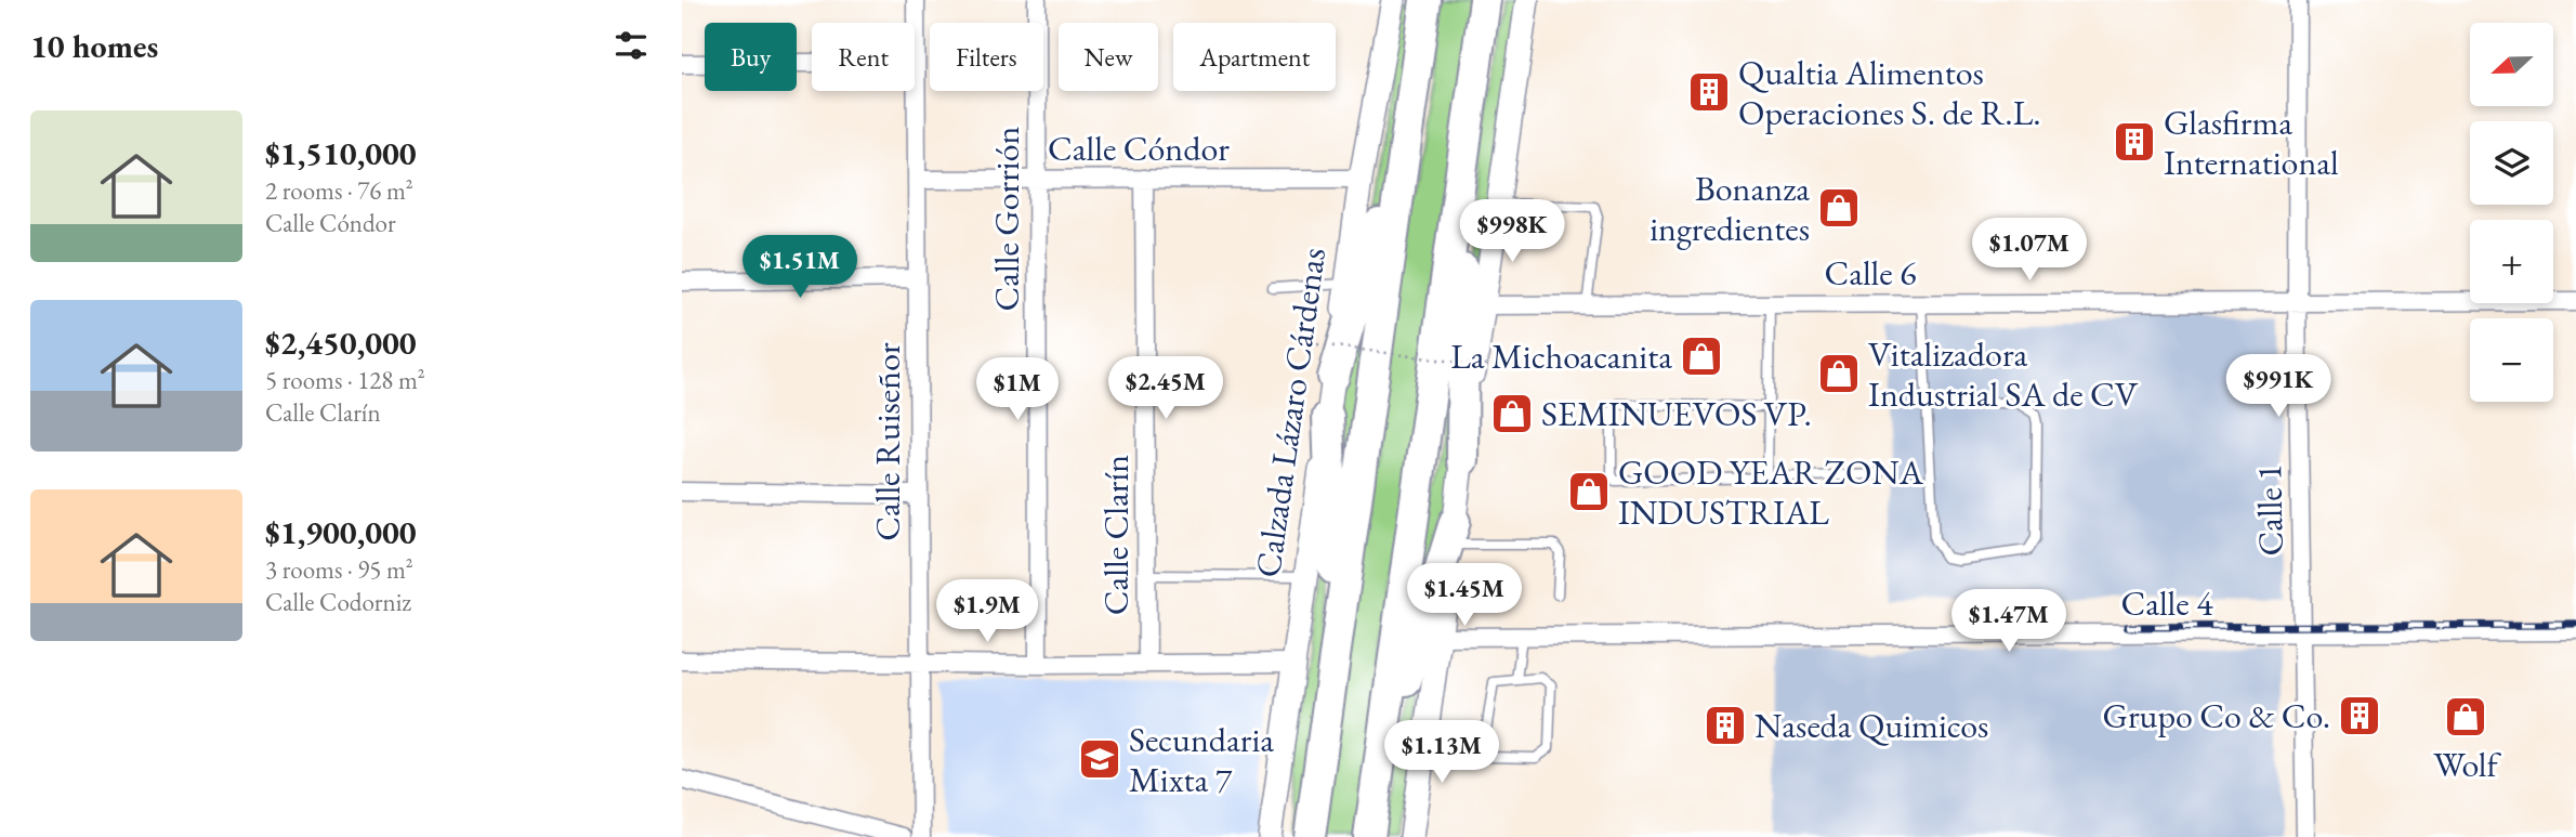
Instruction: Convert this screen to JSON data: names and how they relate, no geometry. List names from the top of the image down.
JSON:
{
  "streets": {
    "main road": ["Calzada Lázaro Cárdenas"],
    "street": [
      "Calle Cóndor",
      "Calle Gorrión",
      "Calle 6",
      "Calle Ruiseñor",
      "Calle 1",
      "Calle Clarín",
      "Calle 4"
    ]
  },
  "crossings": [
    ["Calle Cóndor", "Calle Gorrión"],
    ["Calle Cóndor", "Calzada Lázaro Cárdenas"],
    ["Calle Cóndor", "Calle Ruiseñor"],
    ["Calle Cóndor", "Calle Clarín"],
    ["Calle 6", "Calle 1"],
    ["Calle 1", "Calle 4"]
  ],
  "places": {
    "building": [
      "Qualtia Alimentos Operaciones S. de R.L.",
      "Glasfirma International",
      "Grupo Co & Co.",
      "Naseda Quimicos"
    ],
    "shop": [
      "Bonanza ingredientes",
      "La Michoacanita",
      "Vitalizadora Industrial SA de CV",
      "SEMINUEVOS VP.",
      "GOOD YEAR ZONA INDUSTRIAL",
      "Wolf"
    ],
    "school or university": ["Secundaria Mixta 7"]
  },
  "north": "left",
  "page": {
    "heading": "10 homes",
    "map_buttons": ["+", "−"],
    "chip": [
      "Buy",
      "Rent",
      "Filters",
      "New",
      "Apartment"
    ],
    "list": [
      {
        "name": "$1,510,000",
        "note": "2 rooms · 76 m² · Calle Cóndor"
      },
      {
        "name": "$2,450,000",
        "note": "5 rooms · 128 m² · Calle Clarín"
      },
      {
        "name": "$1,900,000",
        "note": "3 rooms · 95 m² · Calle Codorniz"
      }
    ],
    "price": [
      "$998K",
      "$1.07M",
      "$1.51M",
      "$991K",
      "$2.45M",
      "$1M",
      "$1.45M",
      "$1.9M",
      "$1.47M",
      "$1.13M"
    ]
  }
}
